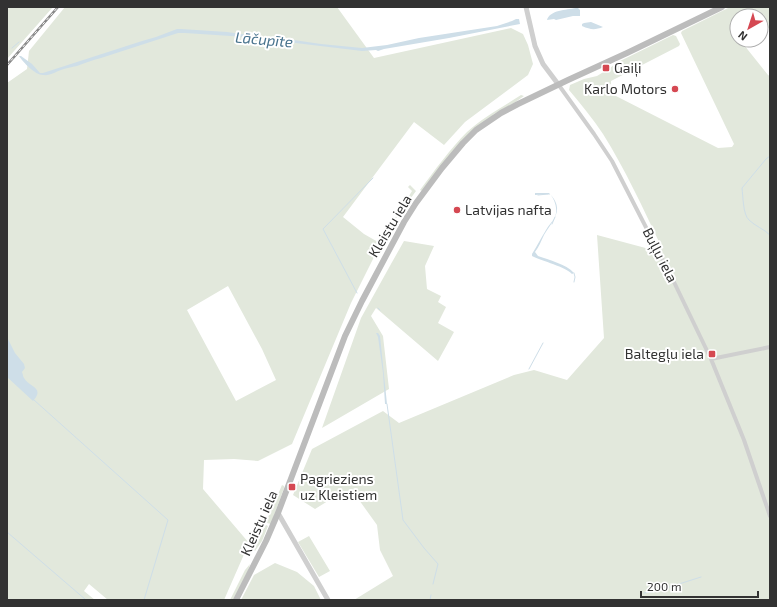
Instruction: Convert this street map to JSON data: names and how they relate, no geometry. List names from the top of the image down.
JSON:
{
  "streets": {
    "main road": ["Kleistu iela"],
    "street": ["Buļļu iela"]
  },
  "crossings": [
    ["Kleistu iela", "Buļļu iela"]
  ],
  "water": ["Lāčupīte"],
  "places": {
    "transit": ["Gaiļi", "Baltegļu iela", "Pagrieziens uz Kleistiem"],
    "other": ["Karlo Motors", "Latvijas nafta"]
  },
  "scale_bar": "200 m",
  "north": "bottom left"
}
